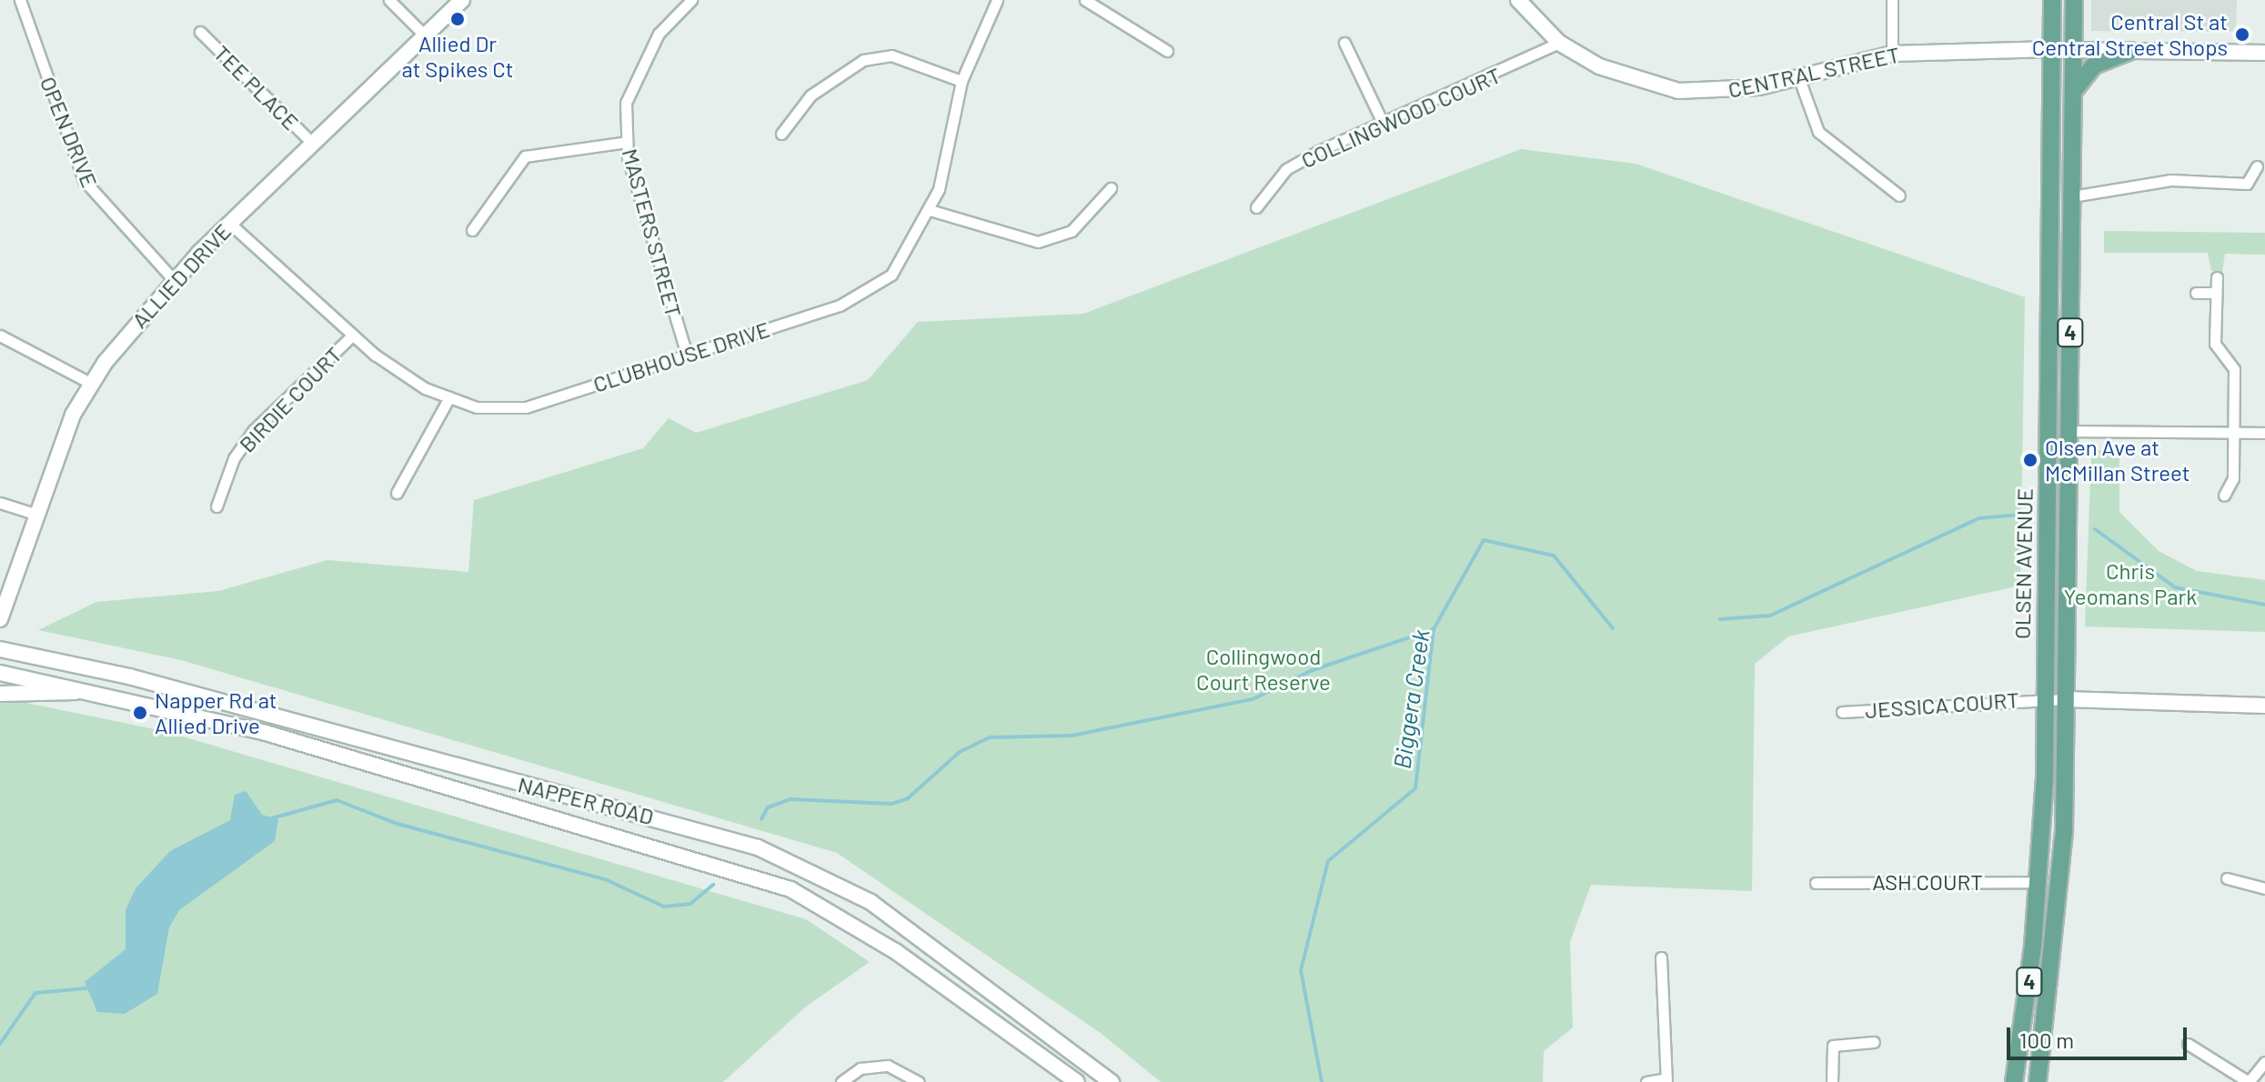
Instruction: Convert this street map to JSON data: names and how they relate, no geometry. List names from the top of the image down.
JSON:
{
  "streets": {
    "main road": [
      "CENTRAL STREET",
      "ALLIED DRIVE",
      "4",
      "OLSEN AVENUE",
      "NAPPER ROAD"
    ],
    "street": [
      "TEE PLACE",
      "COLLINGWOOD COURT",
      "OPEN DRIVE",
      "MASTERS STREET",
      "CLUBHOUSE DRIVE",
      "BIRDIE COURT",
      "JESSICA COURT",
      "ASH COURT"
    ]
  },
  "crossings": [
    ["CENTRAL STREET", "COLLINGWOOD COURT"],
    ["CENTRAL STREET", "OLSEN AVENUE"],
    ["TEE PLACE", "ALLIED DRIVE"],
    ["OPEN DRIVE", "ALLIED DRIVE"],
    ["MASTERS STREET", "CLUBHOUSE DRIVE"],
    ["ALLIED DRIVE", "CLUBHOUSE DRIVE"],
    ["CLUBHOUSE DRIVE", "BIRDIE COURT"],
    ["OLSEN AVENUE", "JESSICA COURT"],
    ["OLSEN AVENUE", "ASH COURT"]
  ],
  "water": ["Biggera Creek"],
  "parks": ["Chris Yeomans Park", "Collingwood Court Reserve"],
  "places": [
    "Allied Dr at Spikes Ct",
    "Central St at Central Street Shops",
    "Olsen Ave at McMillan Street",
    "Napper Rd at Allied Drive"
  ],
  "scale_bar": "100 m"
}
